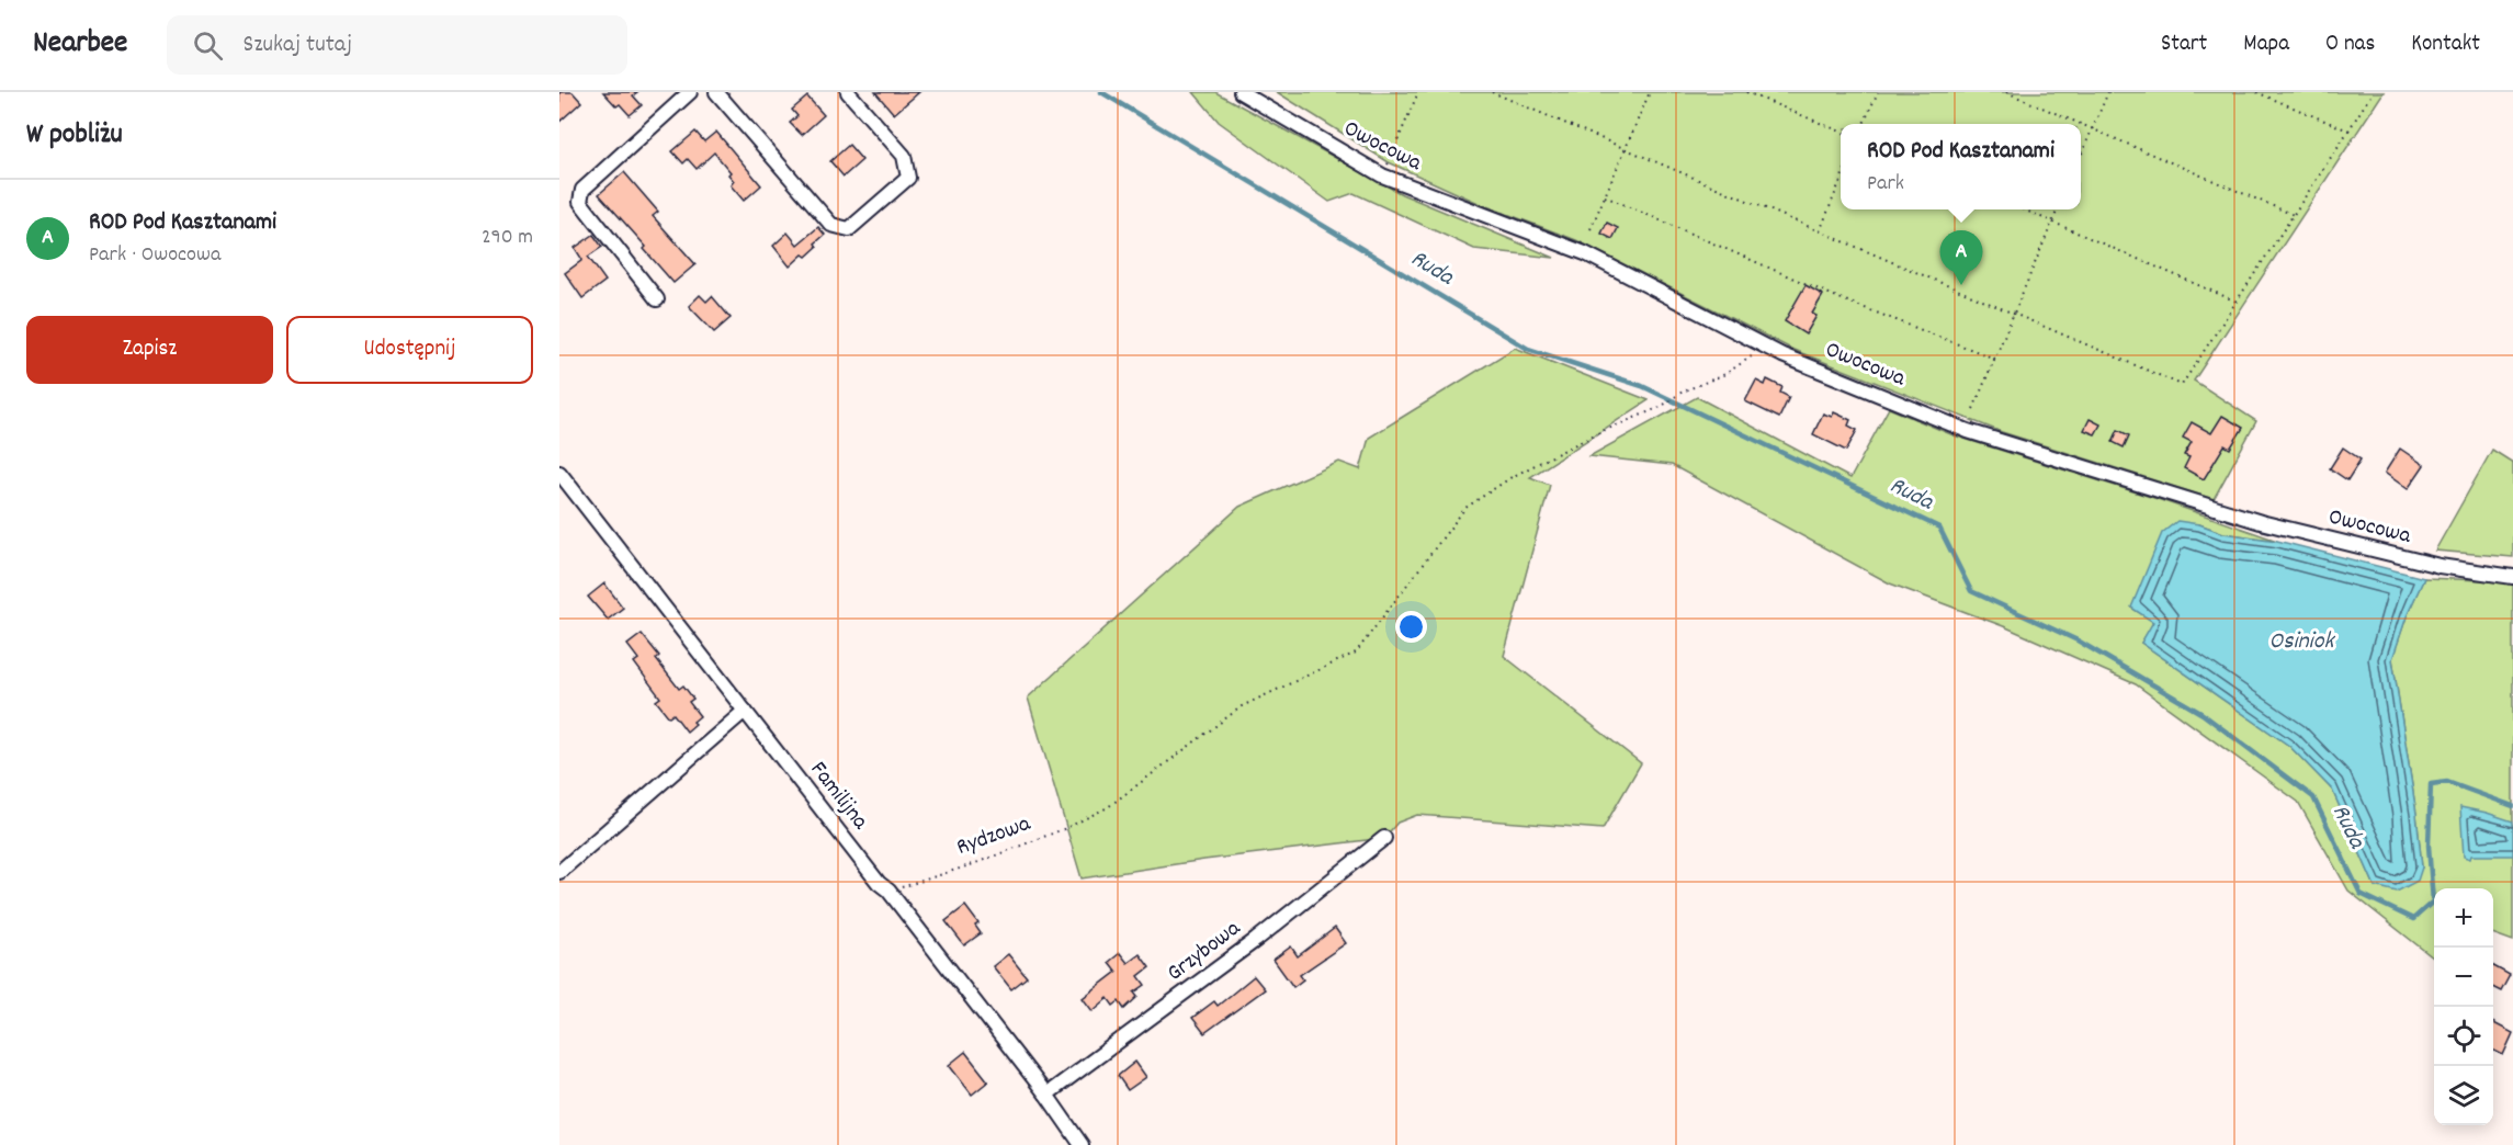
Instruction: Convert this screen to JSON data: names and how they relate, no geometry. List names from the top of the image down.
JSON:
{
  "streets": {
    "street": ["Owocowa", "Familijna", "Grzybowa"],
    "path": ["Rydzowa"]
  },
  "crossings": [
    ["Familijna", "Rydzowa"],
    ["Familijna", "Grzybowa"]
  ],
  "water": ["Ruda", "Osiniok"],
  "page": {
    "header": "Nearbee",
    "search": "Szukaj tutaj",
    "nav": [
      "Start",
      "Mapa",
      "O nas",
      "Kontakt"
    ],
    "heading": "W pobliżu",
    "popup": ["ROD Pod Kasztanami", "Park"],
    "list": [
      {
        "mark": "A",
        "name": "ROD Pod Kasztanami",
        "note": "Park · Owocowa",
        "value": "290 m"
      }
    ],
    "pins": "A",
    "buttons": ["Zapisz", "Udostępnij"],
    "map_buttons": ["+", "−"]
  }
}
